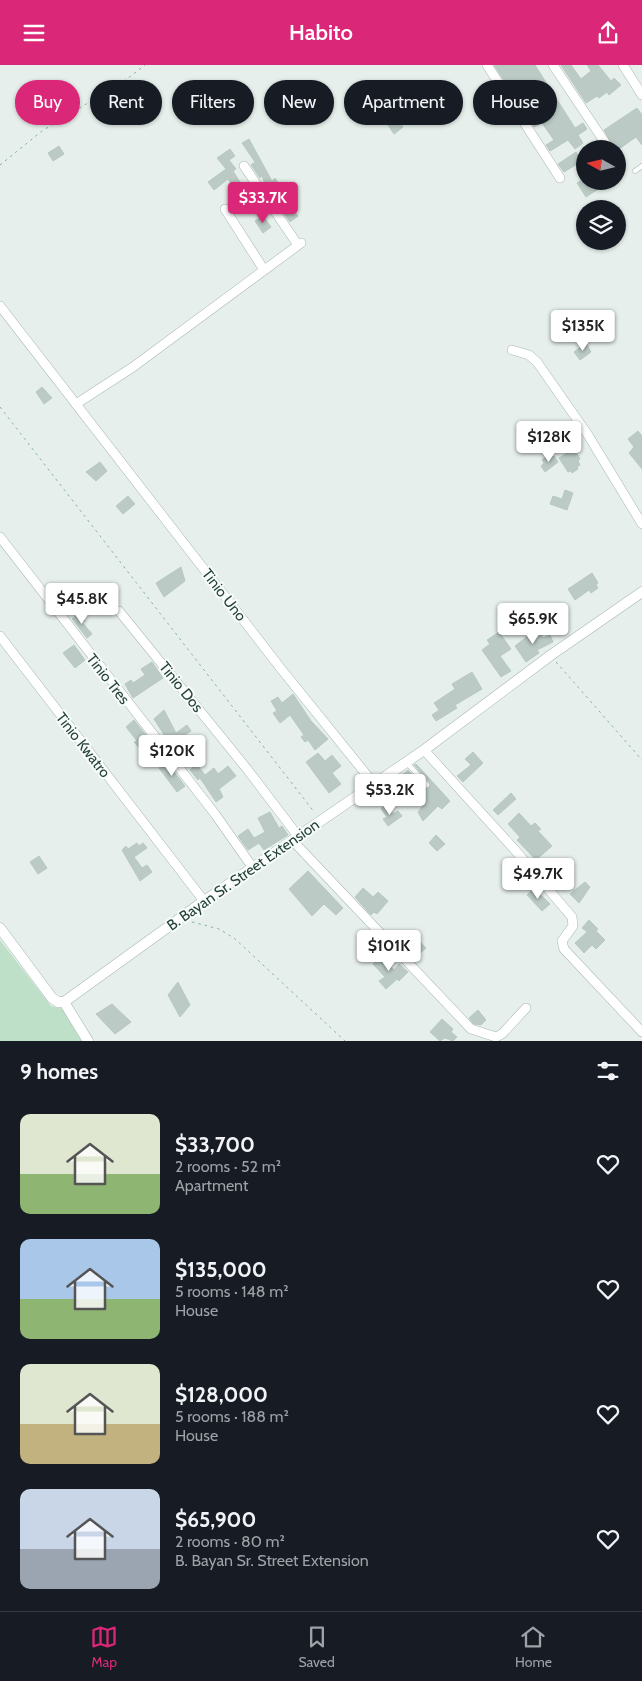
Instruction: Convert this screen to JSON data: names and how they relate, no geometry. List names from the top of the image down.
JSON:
{
  "streets": {
    "street": [
      "Tinio Uno",
      "Tinio Tres",
      "Tinio Dos",
      "Tinio Kwatro",
      "B. Bayan Sr. Street Extension"
    ]
  },
  "crossings": [
    ["Tinio Uno", "B. Bayan Sr. Street Extension"],
    ["Tinio Tres", "B. Bayan Sr. Street Extension"],
    ["Tinio Dos", "B. Bayan Sr. Street Extension"],
    ["Tinio Kwatro", "B. Bayan Sr. Street Extension"]
  ],
  "north": "left",
  "page": {
    "header": "Habito",
    "chip": [
      "Buy",
      "Rent",
      "Filters",
      "New",
      "Apartment",
      "House"
    ],
    "price": [
      "$33.7K",
      "$135K",
      "$128K",
      "$45.8K",
      "$65.9K",
      "$120K",
      "$53.2K",
      "$49.7K",
      "$101K"
    ],
    "heading": "9 homes",
    "list": [
      {
        "name": "$33,700",
        "note": "2 rooms · 52 m² · Apartment"
      },
      {
        "name": "$135,000",
        "note": "5 rooms · 148 m² · House"
      },
      {
        "name": "$128,000",
        "note": "5 rooms · 188 m² · House"
      },
      {
        "name": "$65,900",
        "note": "2 rooms · 80 m² · B. Bayan Sr. Street Extension"
      }
    ],
    "tabs": ["Map", "Saved", "Home"]
  }
}
